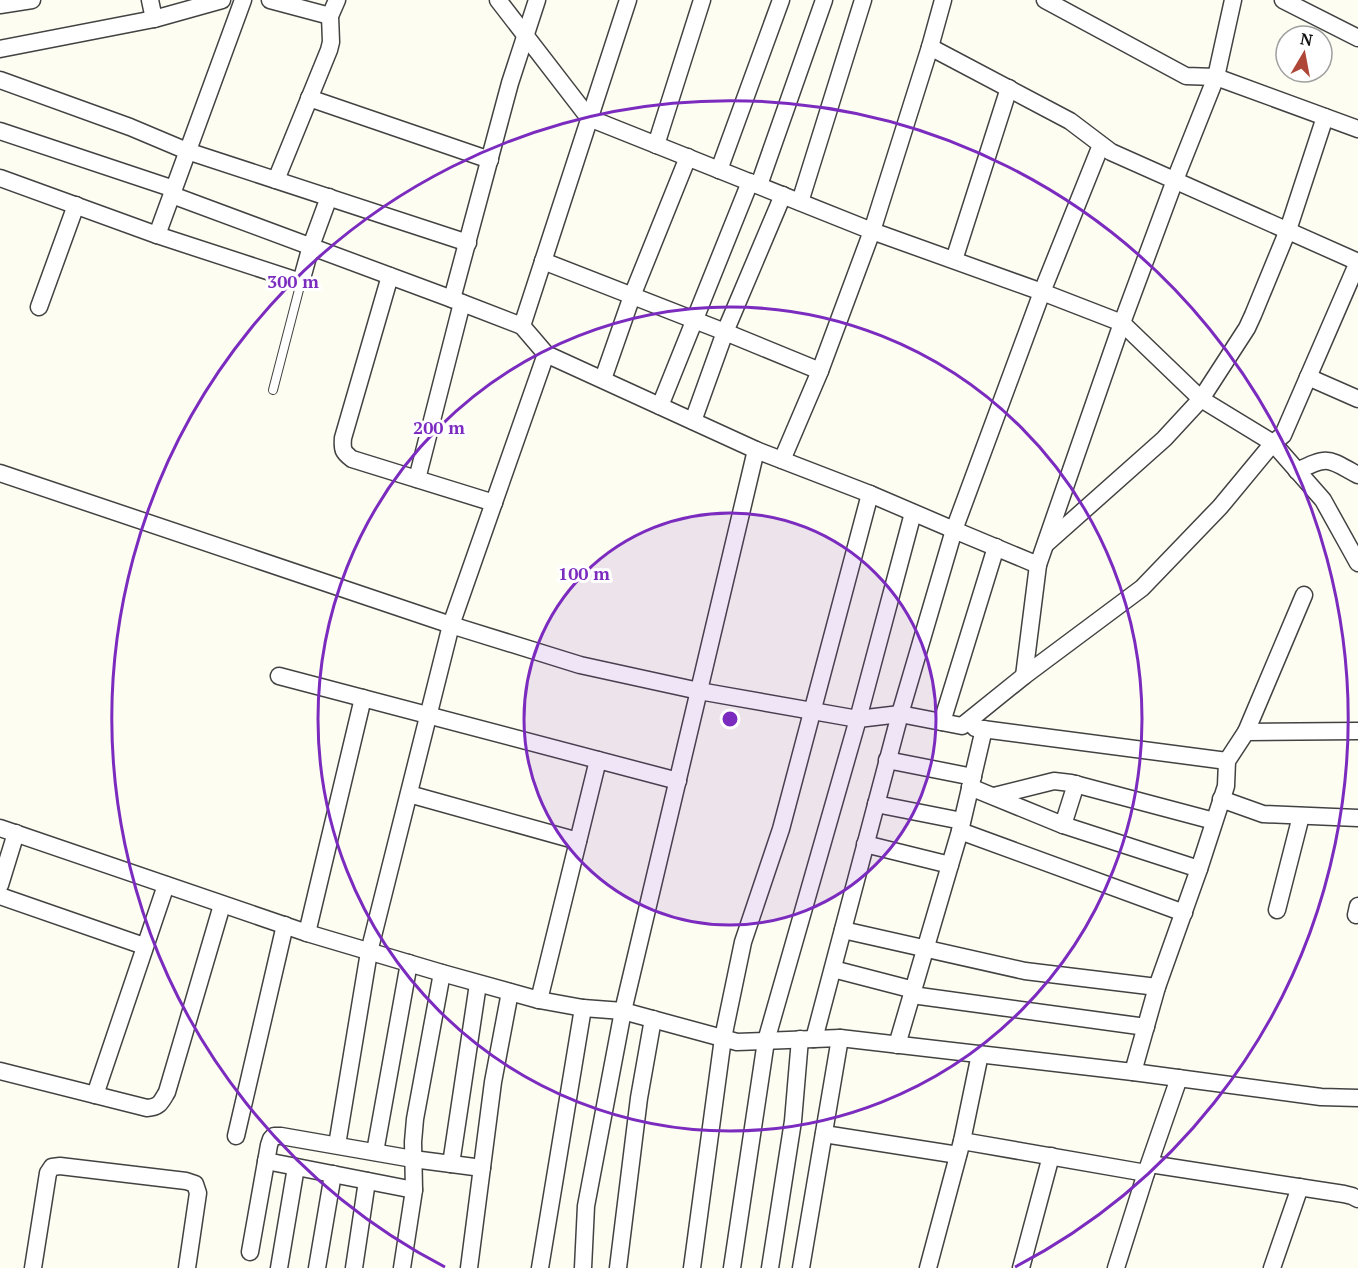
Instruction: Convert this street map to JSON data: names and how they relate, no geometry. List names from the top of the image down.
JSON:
{
  "north": "top",
  "rings": ["300 m", "200 m", "100 m"]
}
